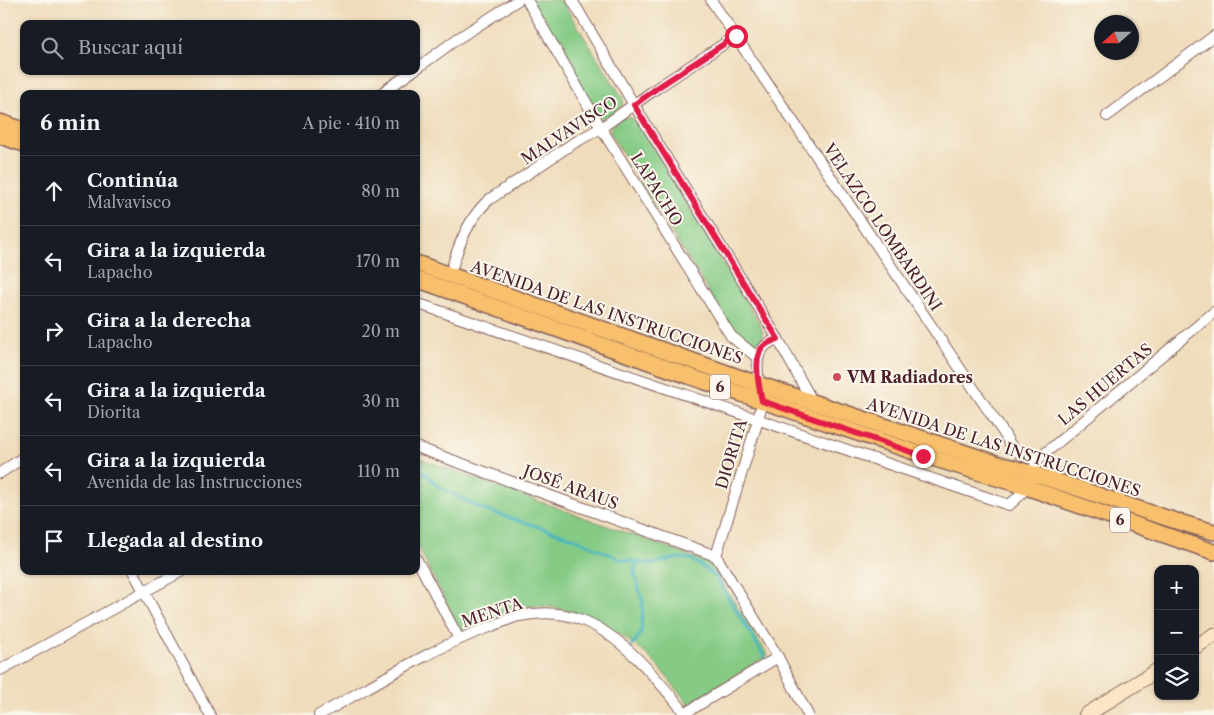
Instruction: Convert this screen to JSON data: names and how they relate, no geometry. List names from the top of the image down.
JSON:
{
  "streets": {
    "main road": ["AVENIDA DE LAS INSTRUCCIONES", "6"],
    "street": [
      "MALVAVISCO",
      "LAPACHO",
      "VELAZCO LOMBARDINI",
      "LAS HUERTAS",
      "DIORITA",
      "JOSÉ ARAUS",
      "MENTA"
    ]
  },
  "crossings": [
    ["MALVAVISCO", "LAPACHO"],
    ["MALVAVISCO", "VELAZCO LOMBARDINI"],
    ["MALVAVISCO", "AVENIDA DE LAS INSTRUCCIONES"],
    ["LAPACHO", "AVENIDA DE LAS INSTRUCCIONES"],
    ["LAPACHO", "DIORITA"],
    ["VELAZCO LOMBARDINI", "AVENIDA DE LAS INSTRUCCIONES"],
    ["VELAZCO LOMBARDINI", "LAS HUERTAS"],
    ["AVENIDA DE LAS INSTRUCCIONES", "LAS HUERTAS"],
    ["AVENIDA DE LAS INSTRUCCIONES", "DIORITA"],
    ["DIORITA", "JOSÉ ARAUS"]
  ],
  "places": ["VM Radiadores"],
  "north": "left",
  "page": {
    "search": "Buscar aquí",
    "heading": ["6 min", "A pie · 410 m"],
    "list": [
      ["Continúa", "Malvavisco", "80 m"],
      ["Gira a la izquierda", "Lapacho", "170 m"],
      ["Gira a la derecha", "Lapacho", "20 m"],
      ["Gira a la izquierda", "Diorita", "30 m"],
      ["Gira a la izquierda", "Avenida de las Instrucciones", "110 m"],
      "Llegada al destino"
    ],
    "map_buttons": ["+", "−"]
  }
}
